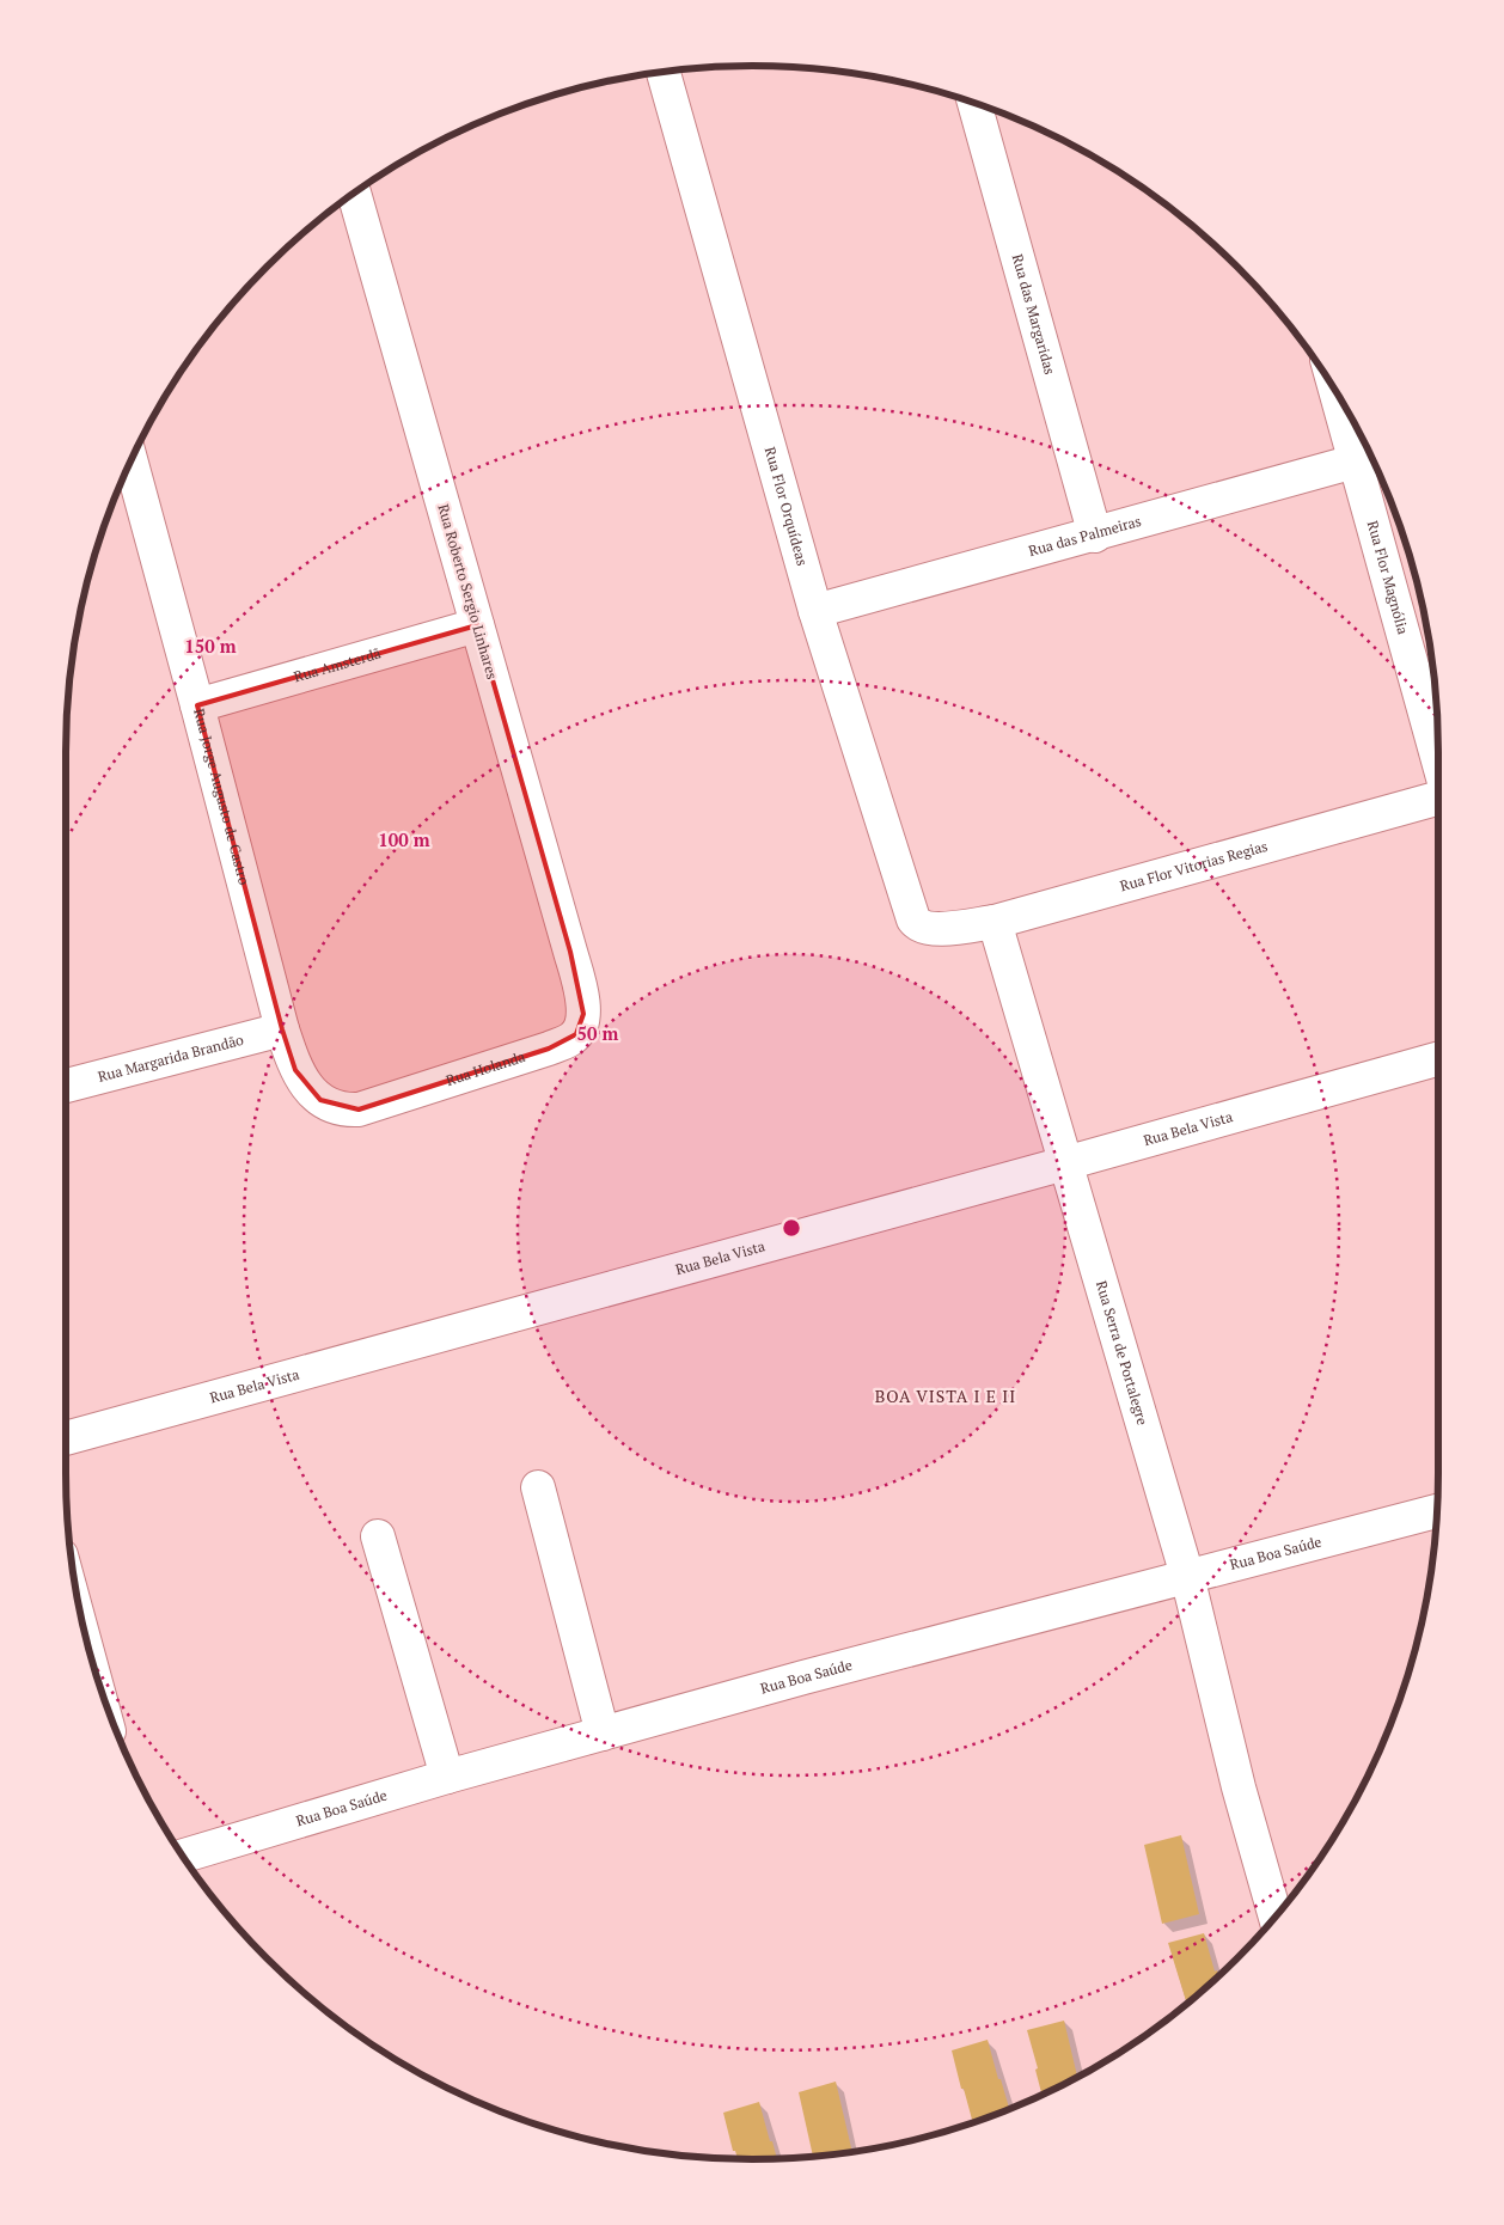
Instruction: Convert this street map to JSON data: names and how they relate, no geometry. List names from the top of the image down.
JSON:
{
  "streets": {
    "street": [
      "Rua das Margaridas",
      "Rua Flor Orquídeas",
      "Rua das Palmeiras",
      "Rua Flor Magnólia",
      "Rua Roberto Sergio Linhares",
      "Rua Amsterdã",
      "Rua Jorge Augusto de Castro",
      "Rua Flor Vitorias Regias",
      "Rua Margarida Brandão",
      "Rua Holanda",
      "Rua Bela Vista",
      "Rua Serra de Portalegre",
      "Rua Boa Saúde"
    ]
  },
  "crossings": [
    ["Rua das Margaridas", "Rua das Palmeiras"],
    ["Rua Flor Orquídeas", "Rua das Palmeiras"],
    ["Rua Flor Orquídeas", "Rua Flor Vitorias Regias"],
    ["Rua das Palmeiras", "Rua Flor Magnólia"],
    ["Rua Roberto Sergio Linhares", "Rua Amsterdã"],
    ["Rua Roberto Sergio Linhares", "Rua Holanda"],
    ["Rua Amsterdã", "Rua Jorge Augusto de Castro"],
    ["Rua Jorge Augusto de Castro", "Rua Margarida Brandão"],
    ["Rua Jorge Augusto de Castro", "Rua Holanda"],
    ["Rua Flor Vitorias Regias", "Rua Serra de Portalegre"],
    ["Rua Bela Vista", "Rua Serra de Portalegre"],
    ["Rua Serra de Portalegre", "Rua Boa Saúde"]
  ],
  "districts": ["BOA VISTA I E II"],
  "rings": ["150 m", "100 m", "50 m"]
}
